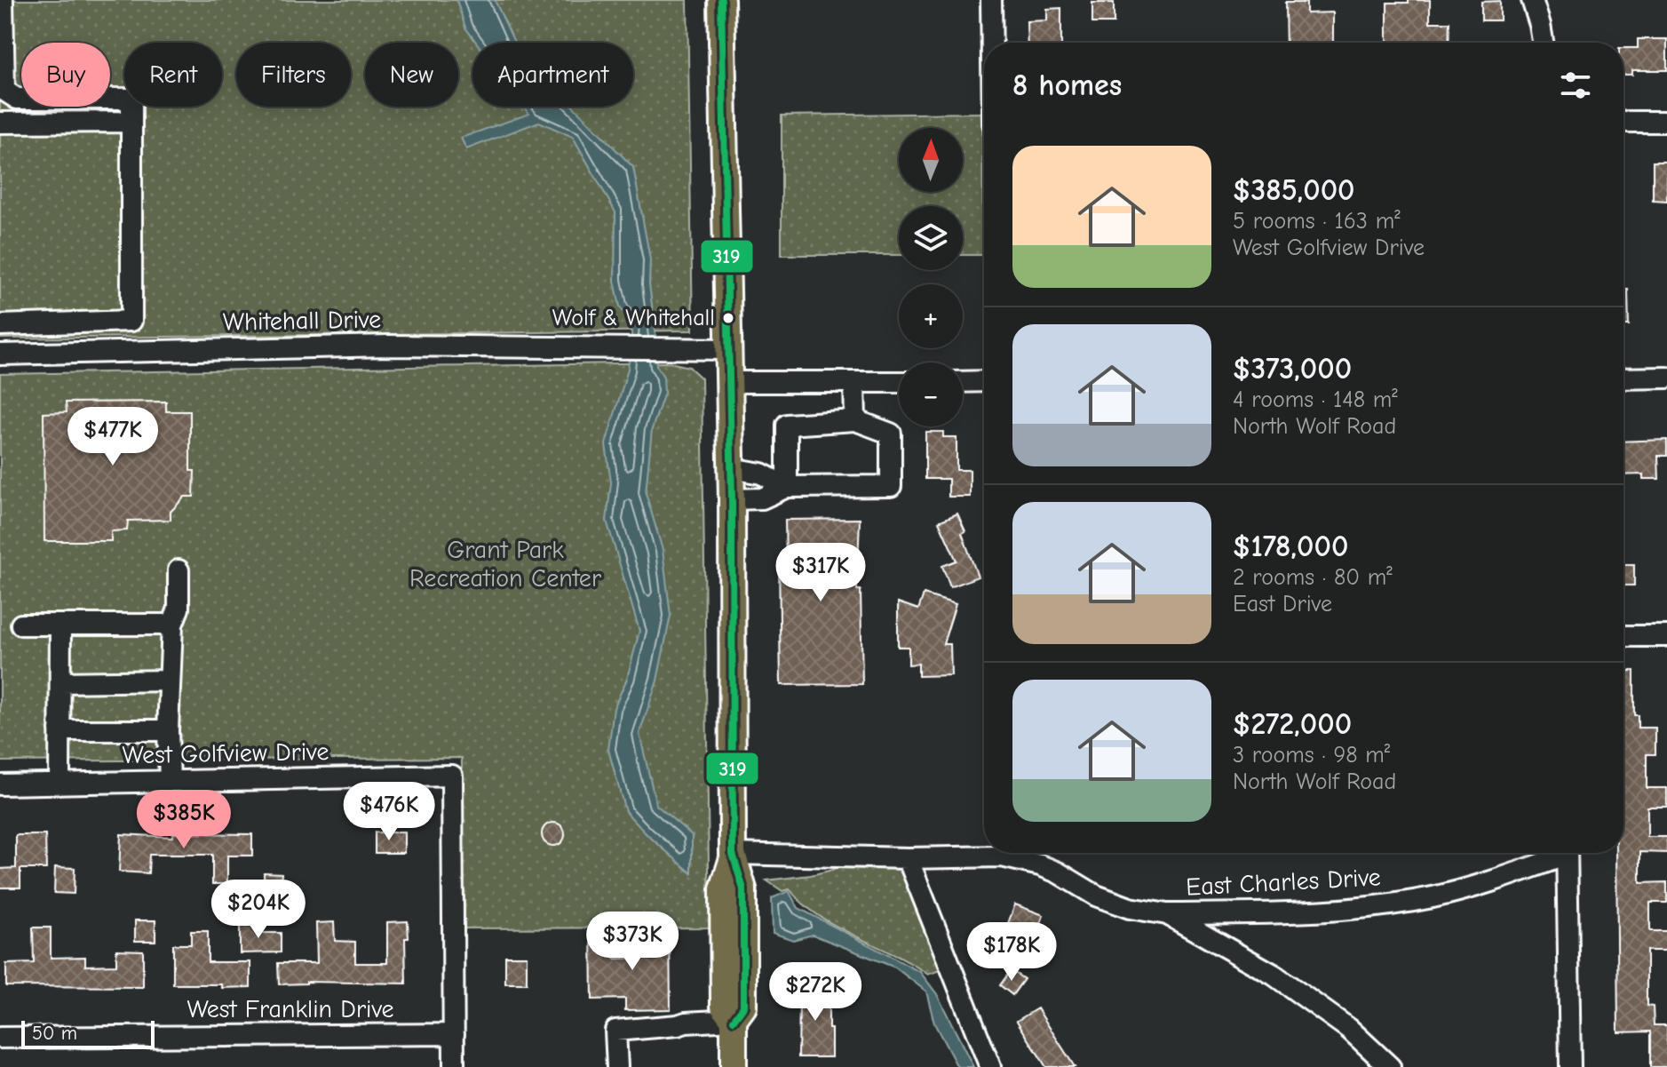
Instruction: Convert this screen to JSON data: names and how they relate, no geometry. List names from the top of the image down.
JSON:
{
  "streets": {
    "street": [
      "Whitehall Drive",
      "West Golfview Drive",
      "East Charles Drive",
      "West Franklin Drive"
    ]
  },
  "crossings": [
    ["West Golfview Drive", "West Franklin Drive"]
  ],
  "parks": ["Grant Park Recreation Center"],
  "places": ["Wolf & Whitehall"],
  "lines": ["transit line 319"],
  "scale_bar": "50 m",
  "north": "top",
  "page": {
    "chip": [
      "Buy",
      "Rent",
      "Filters",
      "New",
      "Apartment"
    ],
    "heading": "8 homes",
    "map_buttons": ["+", "−"],
    "list": [
      {
        "name": "$385,000",
        "note": "5 rooms · 163 m² · West Golfview Drive"
      },
      {
        "name": "$373,000",
        "note": "4 rooms · 148 m² · North Wolf Road"
      },
      {
        "name": "$178,000",
        "note": "2 rooms · 80 m² · East Drive"
      },
      {
        "name": "$272,000",
        "note": "3 rooms · 98 m² · North Wolf Road"
      }
    ],
    "price": [
      "$477K",
      "$317K",
      "$476K",
      "$385K",
      "$204K",
      "$373K",
      "$178K",
      "$272K"
    ],
    "scale": "50 m"
  }
}
